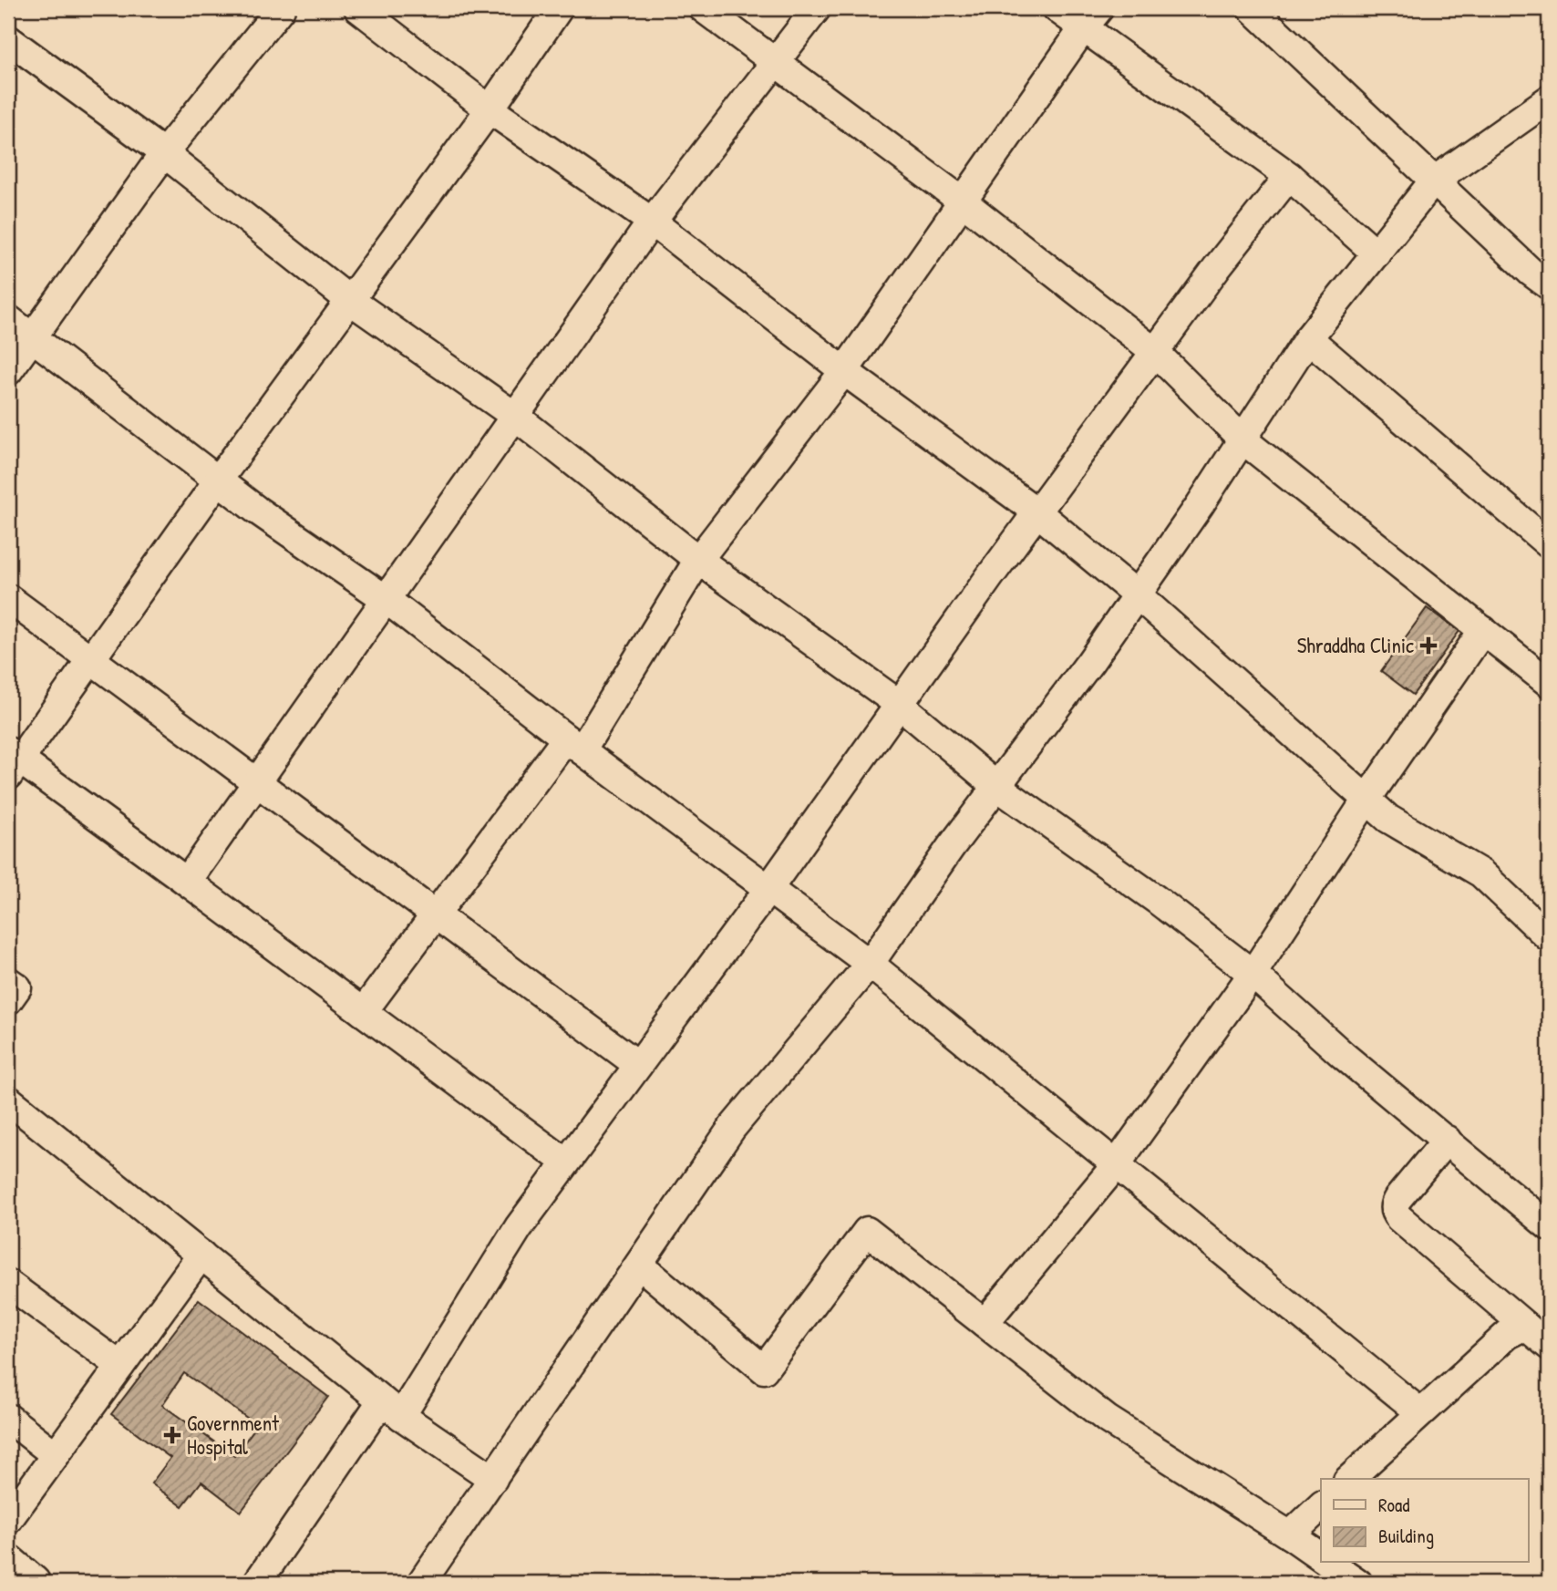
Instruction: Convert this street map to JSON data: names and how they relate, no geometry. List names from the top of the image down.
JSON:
{
  "places": {
    "health": ["Shraddha Clinic", "Government Hospital"]
  },
  "legend": ["Road", "Building"]
}
